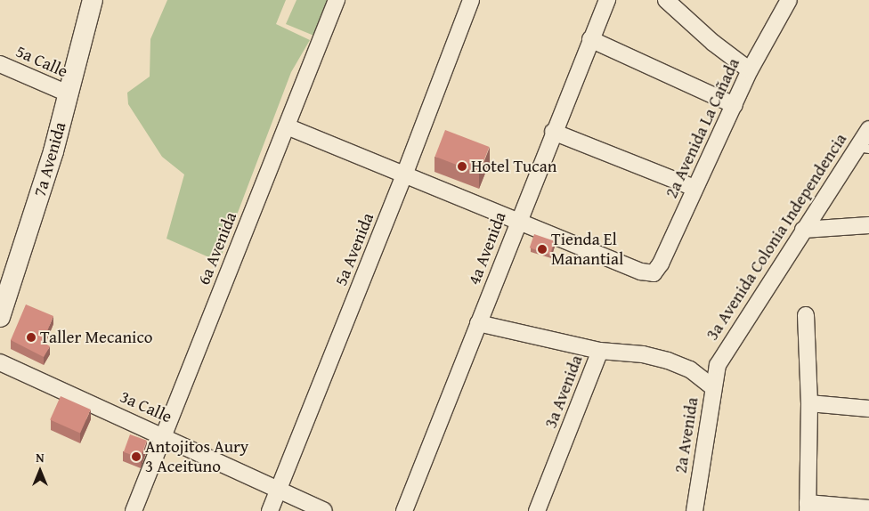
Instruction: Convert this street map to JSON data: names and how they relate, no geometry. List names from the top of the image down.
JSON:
{
  "streets": {
    "street": [
      "5a Calle",
      "2a Avenida La Cañada",
      "7a Avenida",
      "3a Avenida Colonia Independencia",
      "6a Avenida",
      "4a Avenida",
      "5a Avenida",
      "3a Avenida",
      "3a Calle",
      "2a Avenida"
    ]
  },
  "crossings": [
    ["5a Calle", "7a Avenida"],
    ["2a Avenida La Cañada", "4a Avenida"],
    ["3a Avenida Colonia Independencia", "2a Avenida"],
    ["6a Avenida", "3a Calle"],
    ["5a Avenida", "3a Calle"],
    ["3a Avenida", "2a Avenida"]
  ],
  "places": [
    "Hotel Tucan",
    "Tienda El Manantial",
    "Taller Mecanico",
    "Antojitos Aury 3 Aceituno"
  ],
  "north": "top"
}
